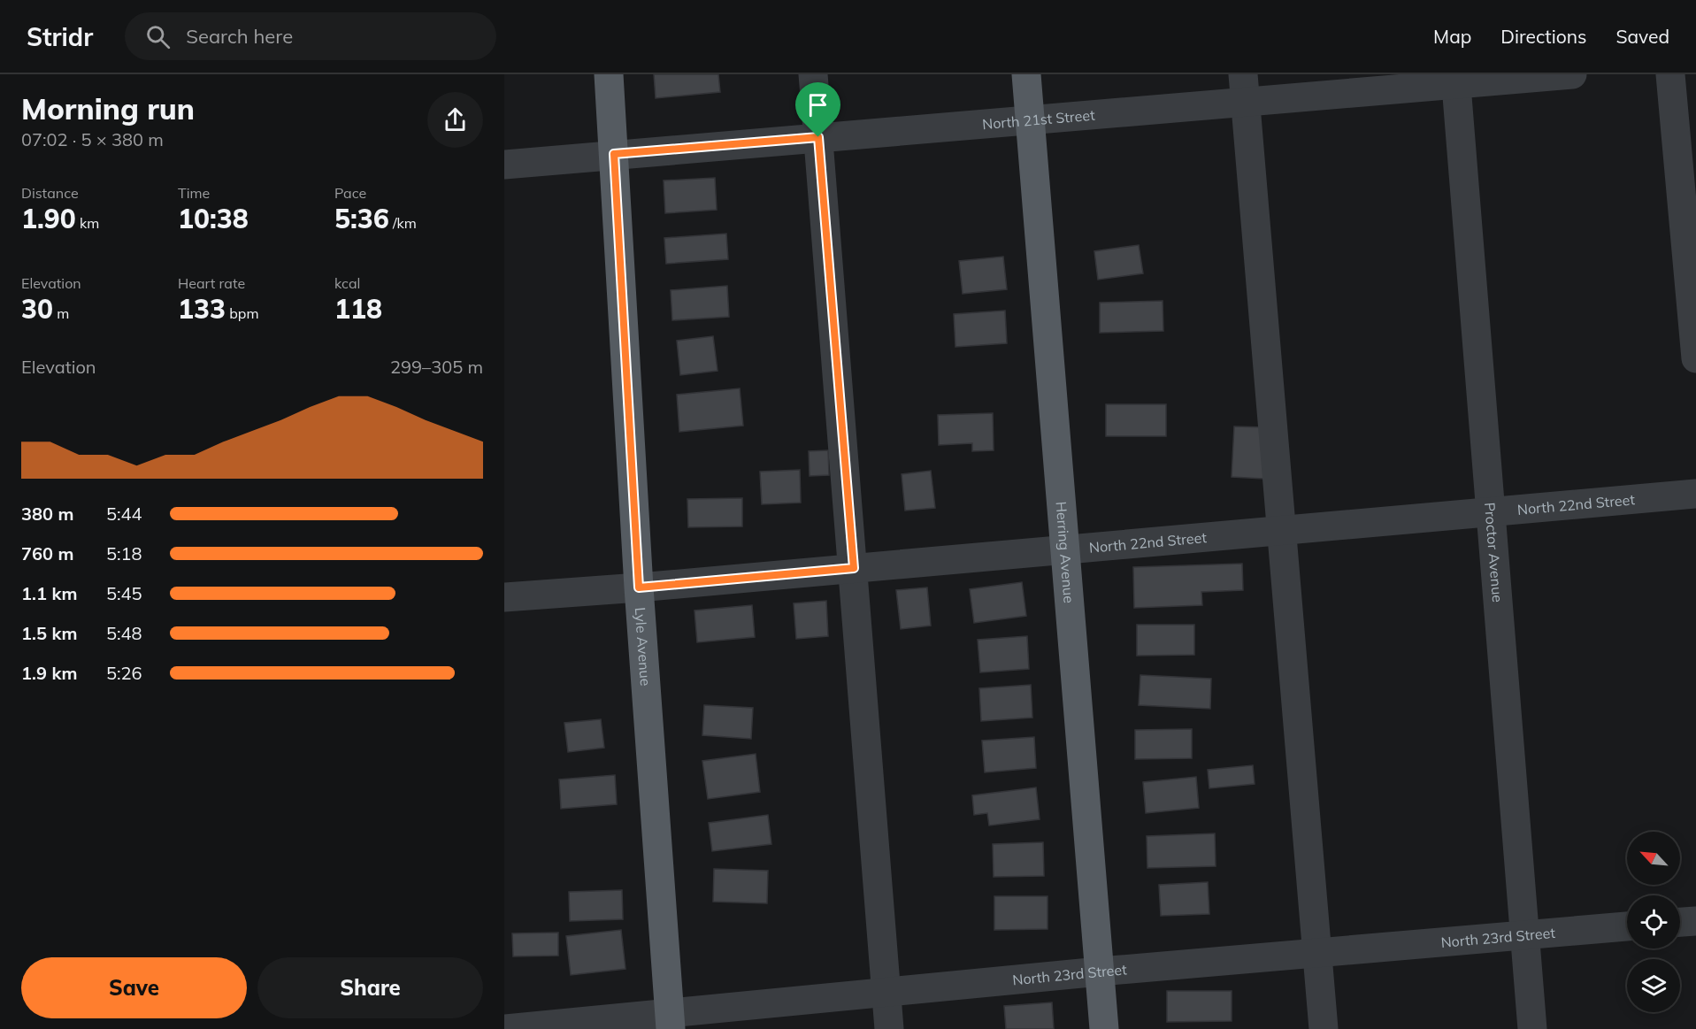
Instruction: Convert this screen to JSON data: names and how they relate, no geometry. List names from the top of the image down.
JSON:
{
  "streets": {
    "main road": ["Herring Avenue", "Lyle Avenue"],
    "street": [
      "North 21st Street",
      "North 22nd Street",
      "Proctor Avenue",
      "North 23rd Street"
    ]
  },
  "crossings": [
    ["North 21st Street", "Herring Avenue"],
    ["North 21st Street", "Proctor Avenue"],
    ["North 21st Street", "Lyle Avenue"],
    ["North 22nd Street", "Herring Avenue"],
    ["North 22nd Street", "Proctor Avenue"],
    ["North 22nd Street", "Lyle Avenue"],
    ["Herring Avenue", "North 23rd Street"],
    ["Proctor Avenue", "North 23rd Street"],
    ["Lyle Avenue", "North 23rd Street"]
  ],
  "north": "top left",
  "page": {
    "header": "Stridr",
    "search": "Search here",
    "nav": ["Map", "Directions", "Saved"],
    "heading": ["Morning run", "07:02 · 5 × 380 m"],
    "stats": [
      ["Distance", "1.90 km"],
      ["Time", "10:38"],
      ["Pace", "5:36 /km"],
      ["Elevation", "30 m"],
      ["Heart rate", "133 bpm"],
      ["kcal", "118"]
    ],
    "chart": ["Elevation", "299–305 m"],
    "list": [
      {
        "name": "380 m",
        "note": "5:44"
      },
      {
        "name": "760 m",
        "note": "5:18"
      },
      {
        "name": "1.1 km",
        "note": "5:45"
      },
      {
        "name": "1.5 km",
        "note": "5:48"
      },
      {
        "name": "1.9 km",
        "note": "5:26"
      }
    ],
    "buttons": ["Save", "Share"]
  }
}
